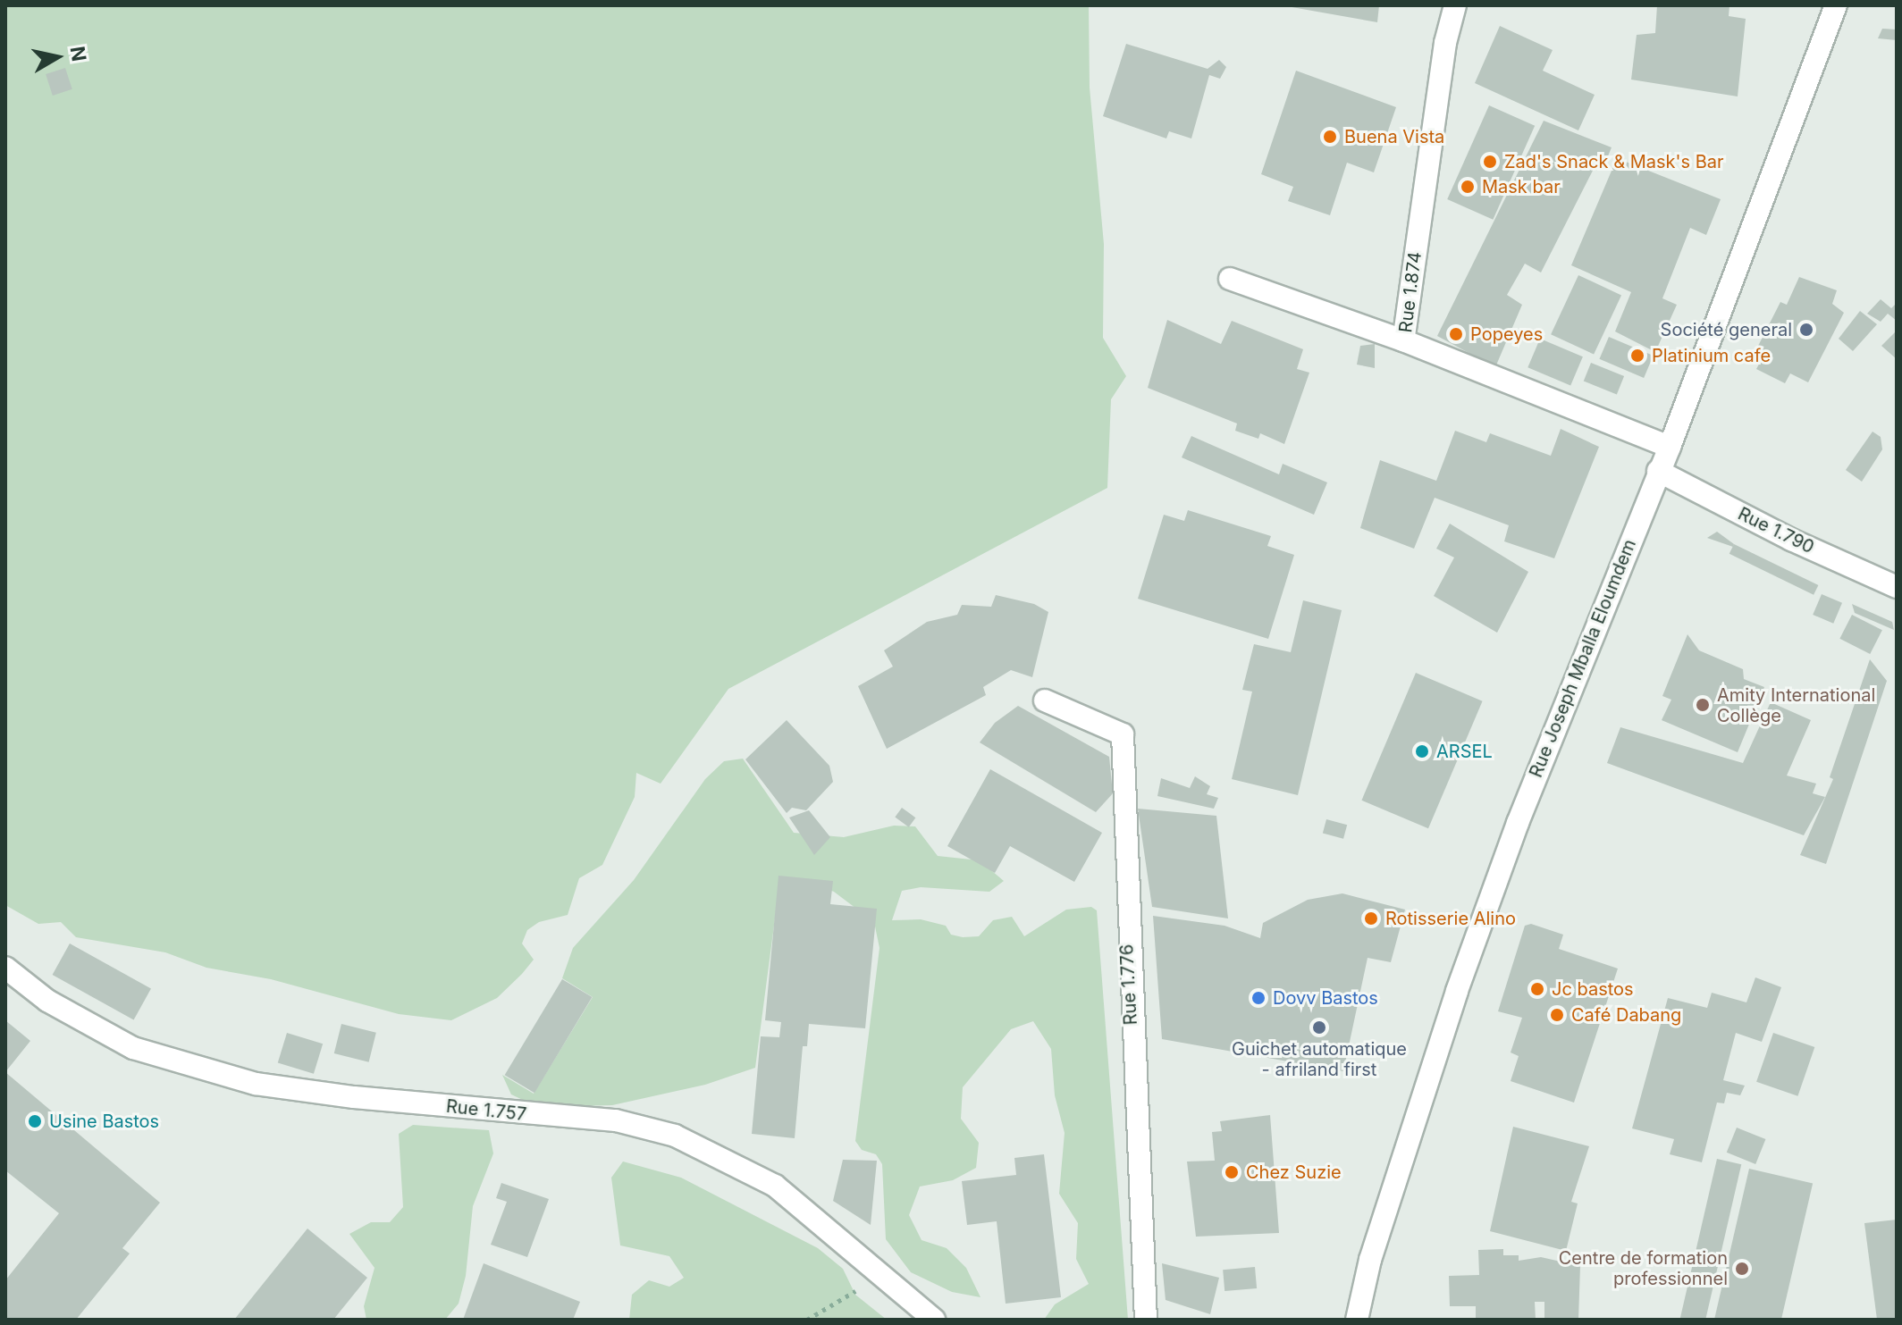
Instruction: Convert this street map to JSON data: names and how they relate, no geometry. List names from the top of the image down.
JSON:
{
  "streets": {
    "street": [
      "Rue 1.874",
      "Rue 1.790",
      "Rue Joseph Mballa Eloumdem",
      "Rue 1.776",
      "Rue 1.757"
    ]
  },
  "crossings": [
    ["Rue 1.874", "Rue Joseph Mballa Eloumdem"],
    ["Rue 1.790", "Rue Joseph Mballa Eloumdem"]
  ],
  "places": [
    "Buena Vista",
    "Zad's Snack & Mask's Bar",
    "Mask bar",
    "Société general",
    "Popeyes",
    "Platinium cafe",
    "Amity International Collège",
    "ARSEL",
    "Rotisserie Alino",
    "Jc bastos",
    "Dovv Bastos",
    "Café Dabang",
    "Guichet automatique - afriland first",
    "Usine Bastos",
    "Chez Suzie",
    "Centre de formation professionnel"
  ],
  "north": "right"
}
